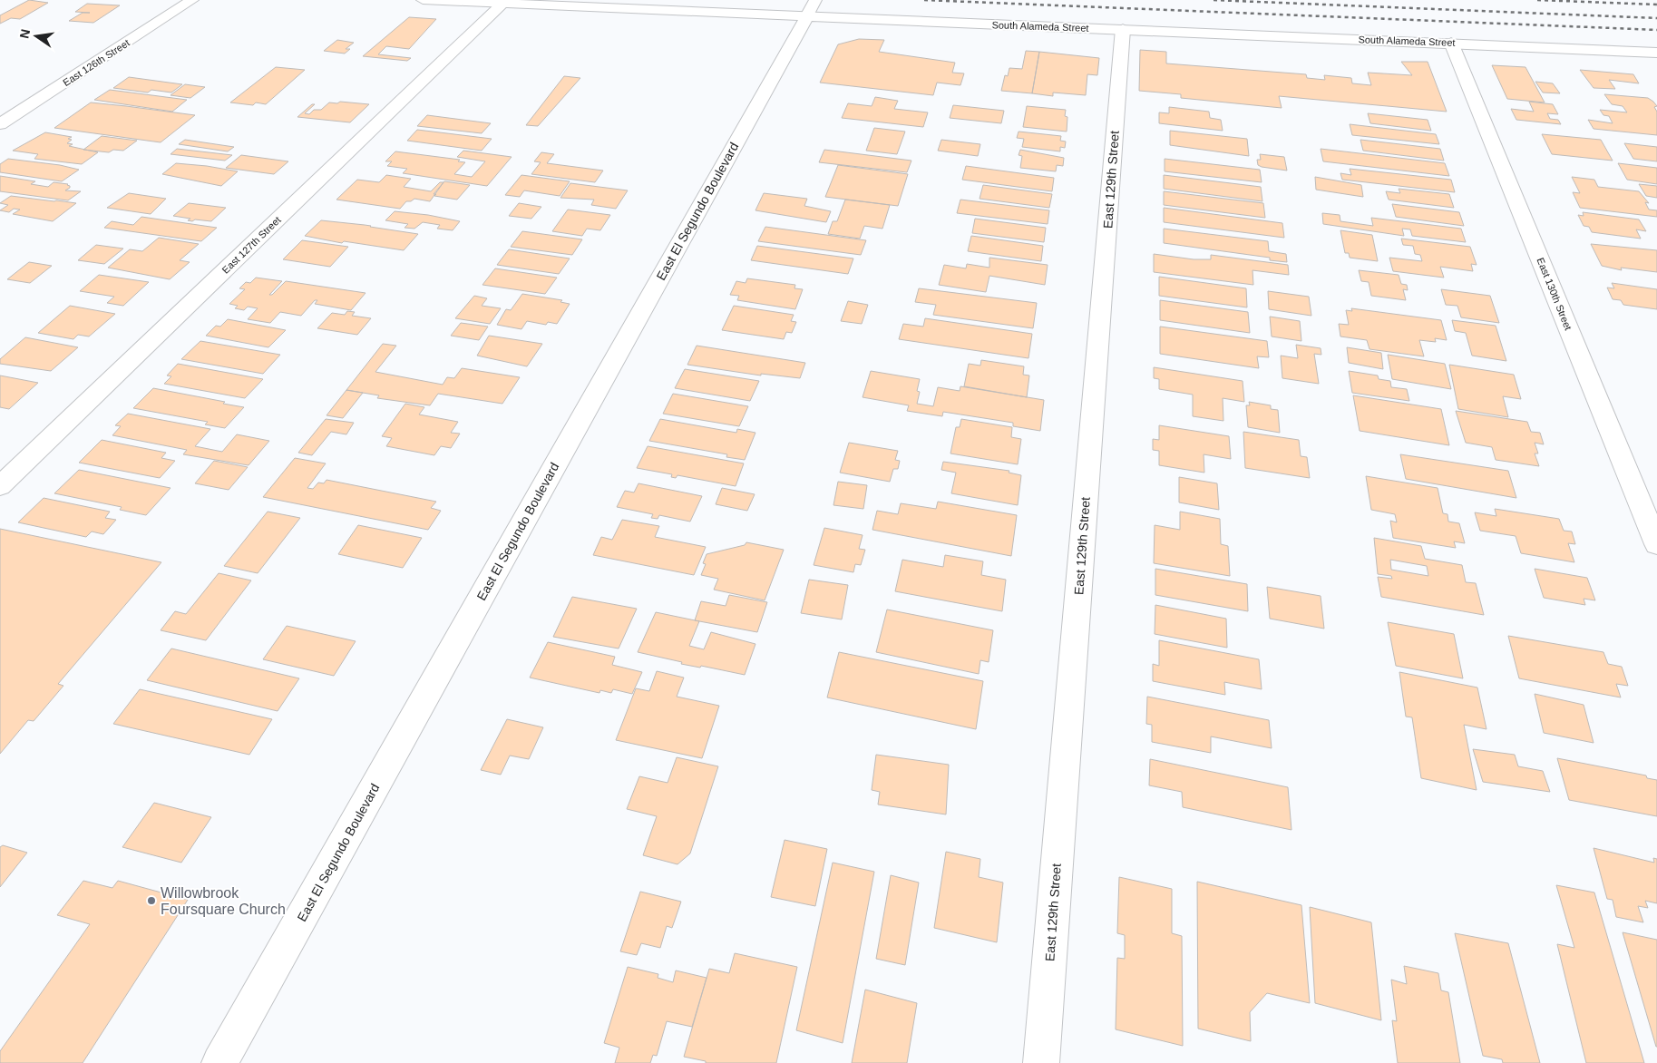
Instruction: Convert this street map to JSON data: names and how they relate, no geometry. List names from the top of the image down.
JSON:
{
  "streets": {
    "street": [
      "South Alameda Street",
      "East 126th Street",
      "East 129th Street",
      "East El Segundo Boulevard",
      "East 127th Street",
      "East 130th Street"
    ]
  },
  "crossings": [
    ["South Alameda Street", "East 129th Street"],
    ["South Alameda Street", "East El Segundo Boulevard"],
    ["South Alameda Street", "East 127th Street"],
    ["South Alameda Street", "East 130th Street"]
  ],
  "places": ["Willowbrook Foursquare Church"],
  "north": "left"
}
